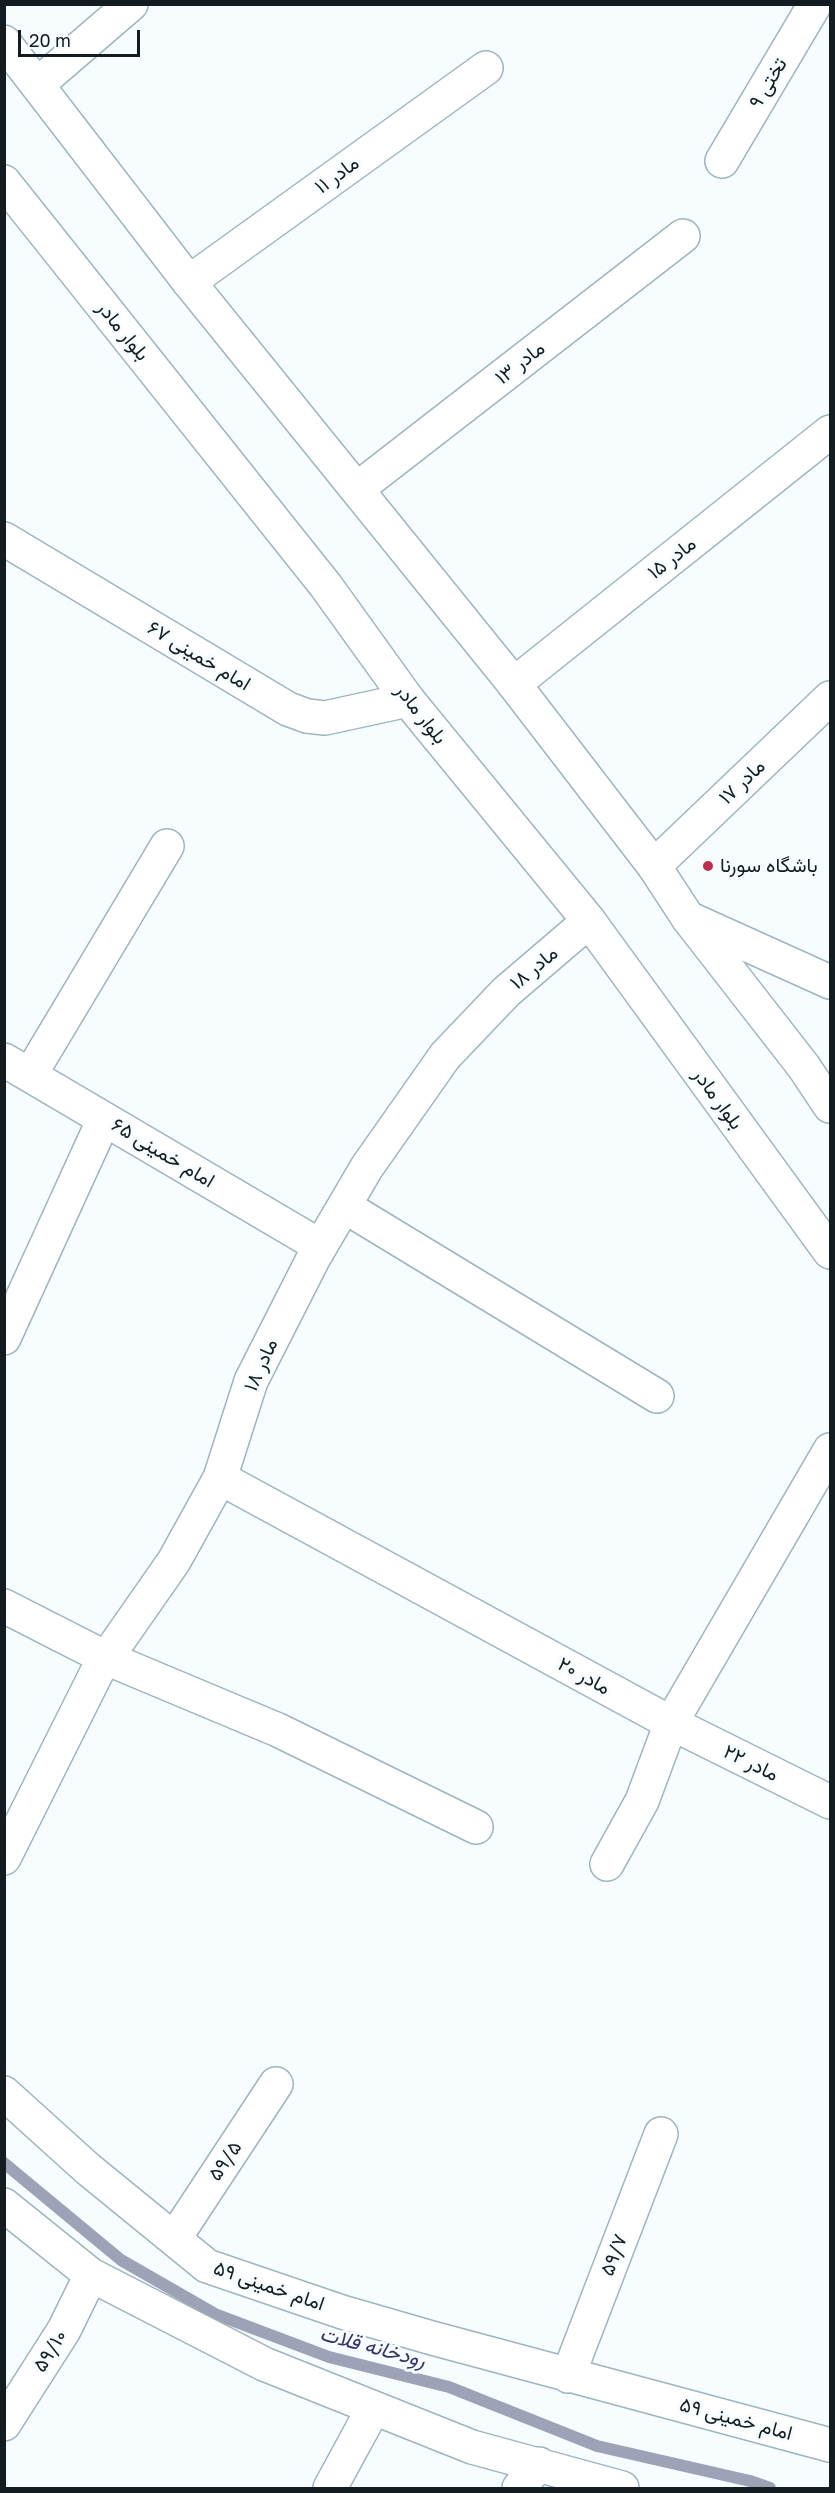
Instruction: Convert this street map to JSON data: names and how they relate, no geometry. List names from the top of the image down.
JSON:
{
  "streets": {
    "street": [
      "تختی ۹",
      "مادر ۱۱",
      "بلوار مادر",
      "مادر ۱۳",
      "مادر ۱۵",
      "امام خمینی ۶۷",
      "مادر ۱۷",
      "مادر ۱۸",
      "امام خمینی ۶۵",
      "مادر ۲۰",
      "مادر ۲۲",
      "۵۹/۵",
      "۵۹/۷",
      "امام خمینی ۵۹",
      "۵۹/۱۰"
    ]
  },
  "crossings": [
    ["بلوار مادر", "امام خمینی ۶۷"],
    ["بلوار مادر", "مادر ۱۸"],
    ["مادر ۱۸", "امام خمینی ۶۵"],
    ["مادر ۱۸", "مادر ۲۰"],
    ["مادر ۲۰", "مادر ۲۲"],
    ["۵۹/۵", "امام خمینی ۵۹"],
    ["۵۹/۷", "امام خمینی ۵۹"]
  ],
  "water": ["رودخانه قلات"],
  "places": ["باشگاه سورنا"],
  "scale_bar": "20 m"
}
